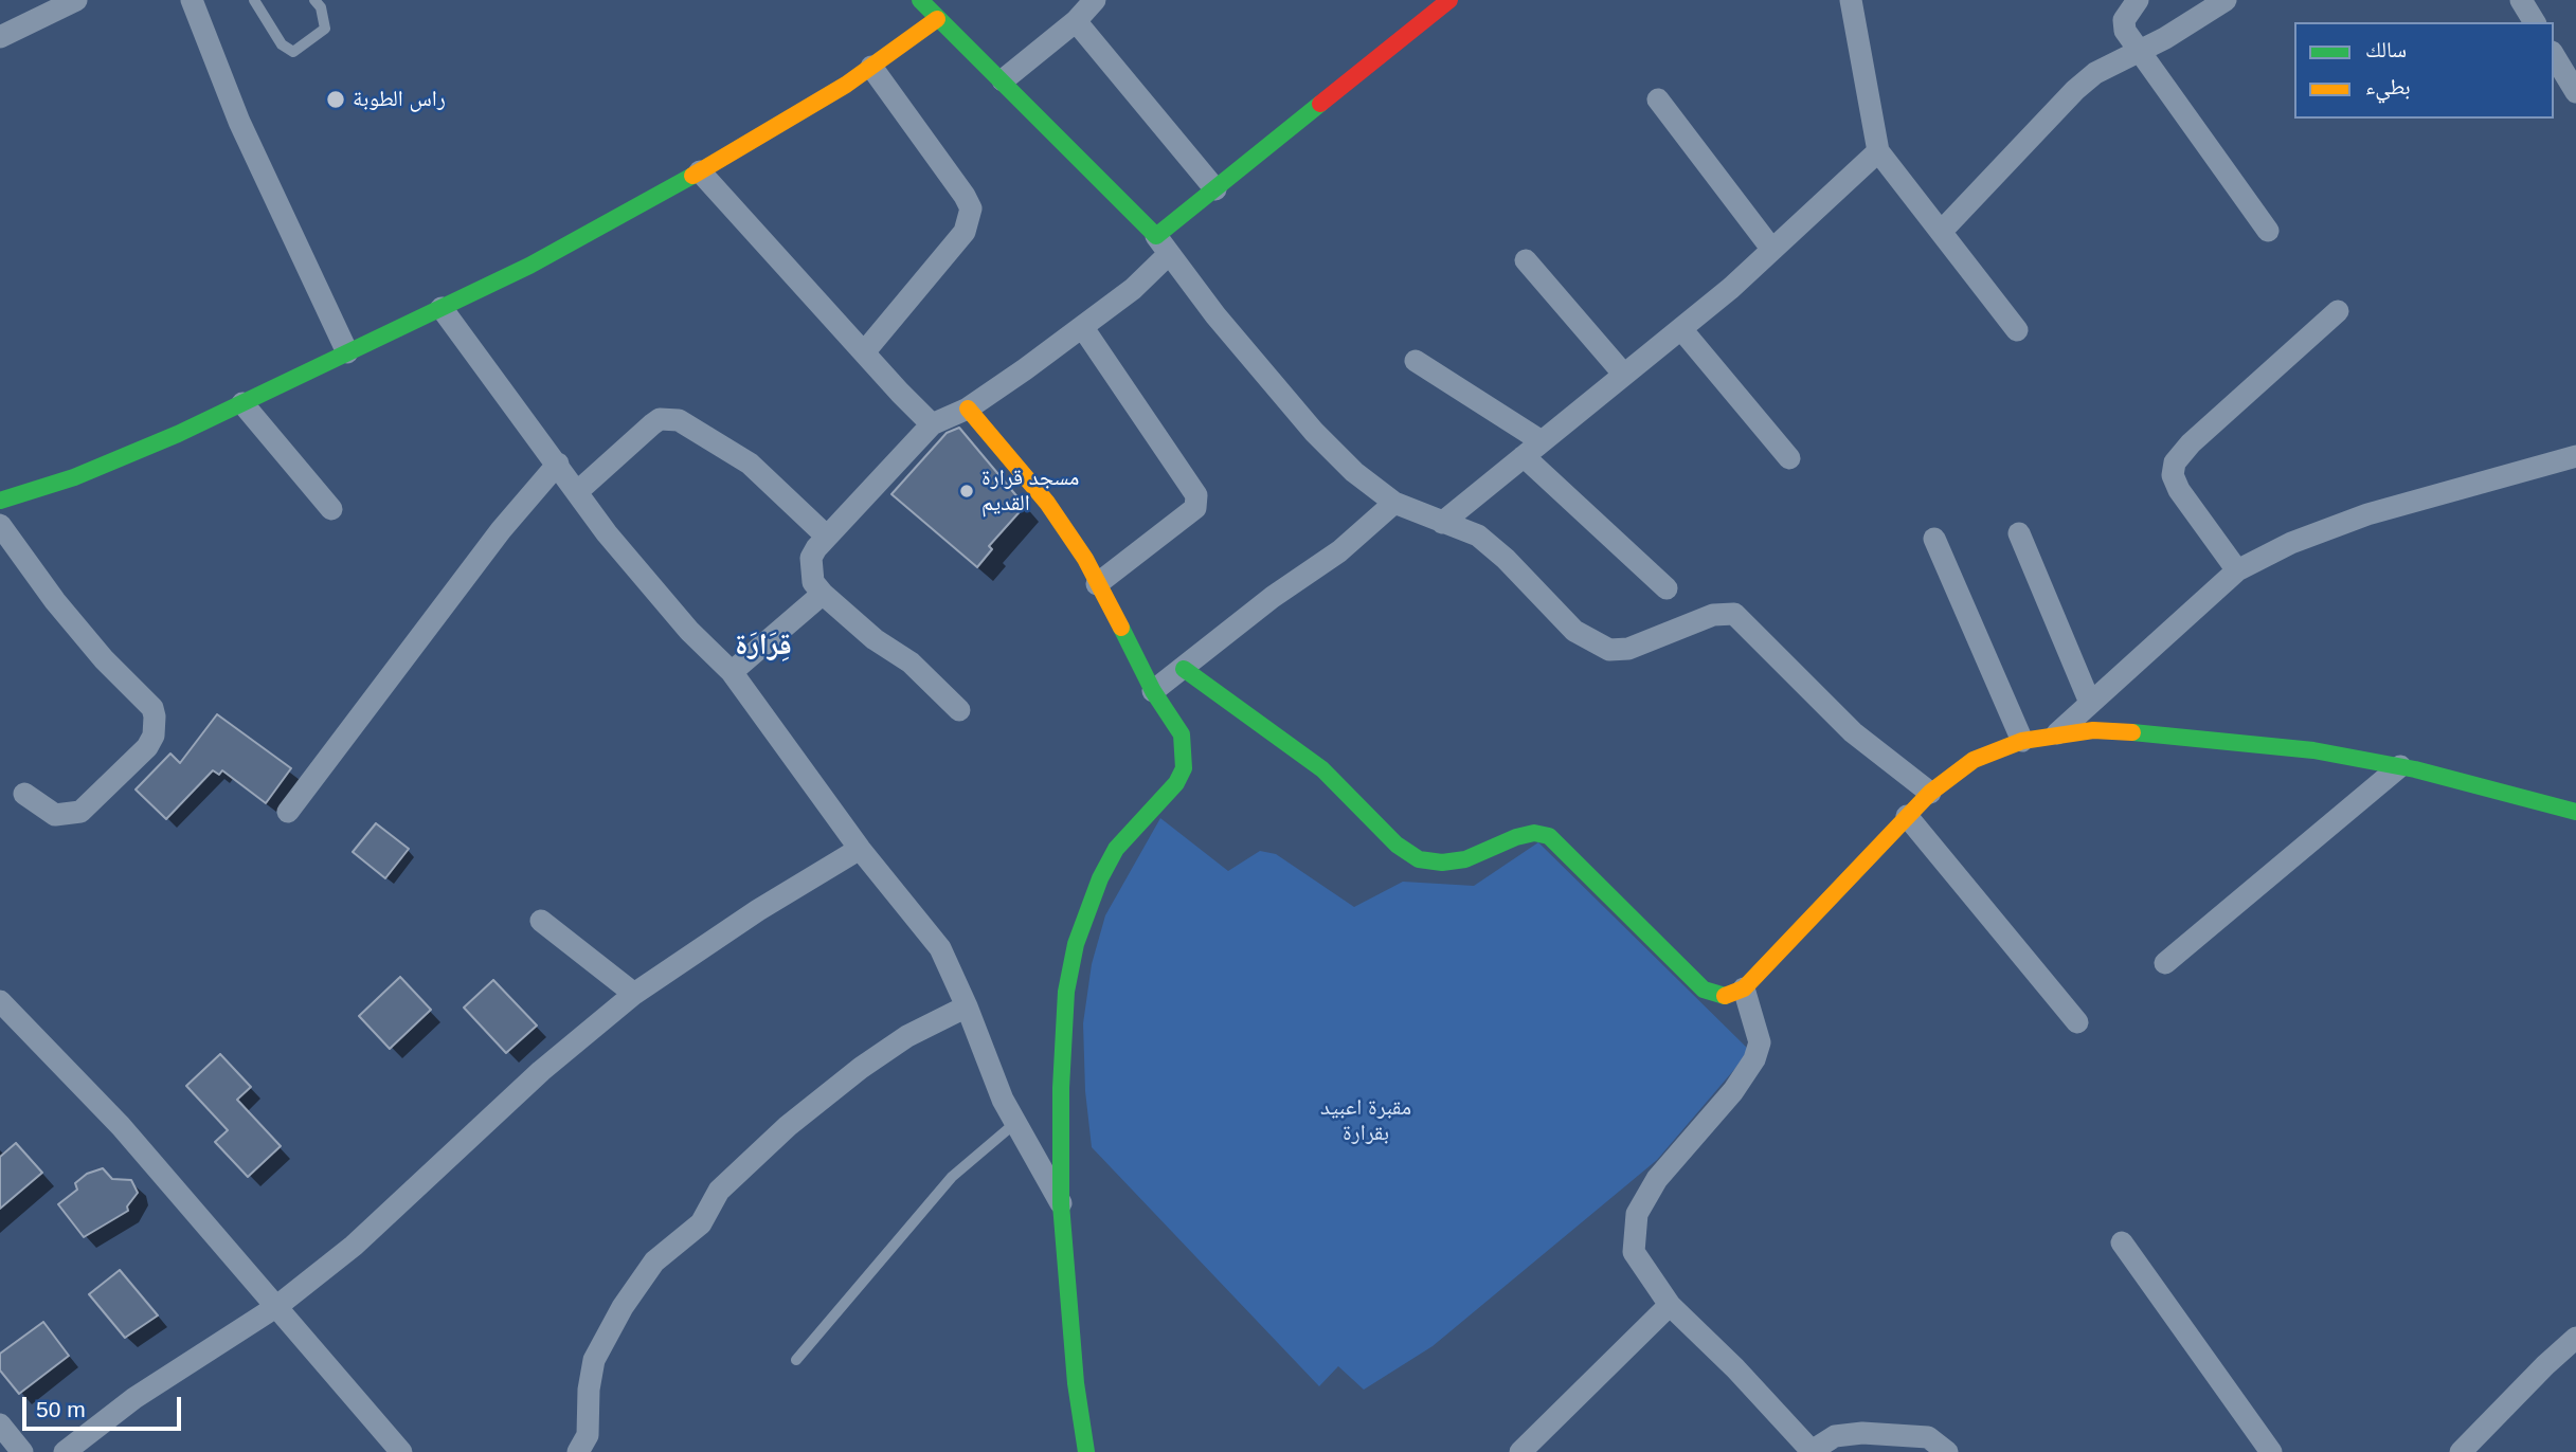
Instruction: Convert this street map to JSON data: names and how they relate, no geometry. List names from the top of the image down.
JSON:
{
  "districts": ["قِرَارَة"],
  "parks": ["مقبرة اعبيد بقرارة"],
  "places": ["راس الطوبة", "مسجد قرارة القديم"],
  "legend": ["سالك", "بطيء"],
  "scale_bar": "50 m"
}
